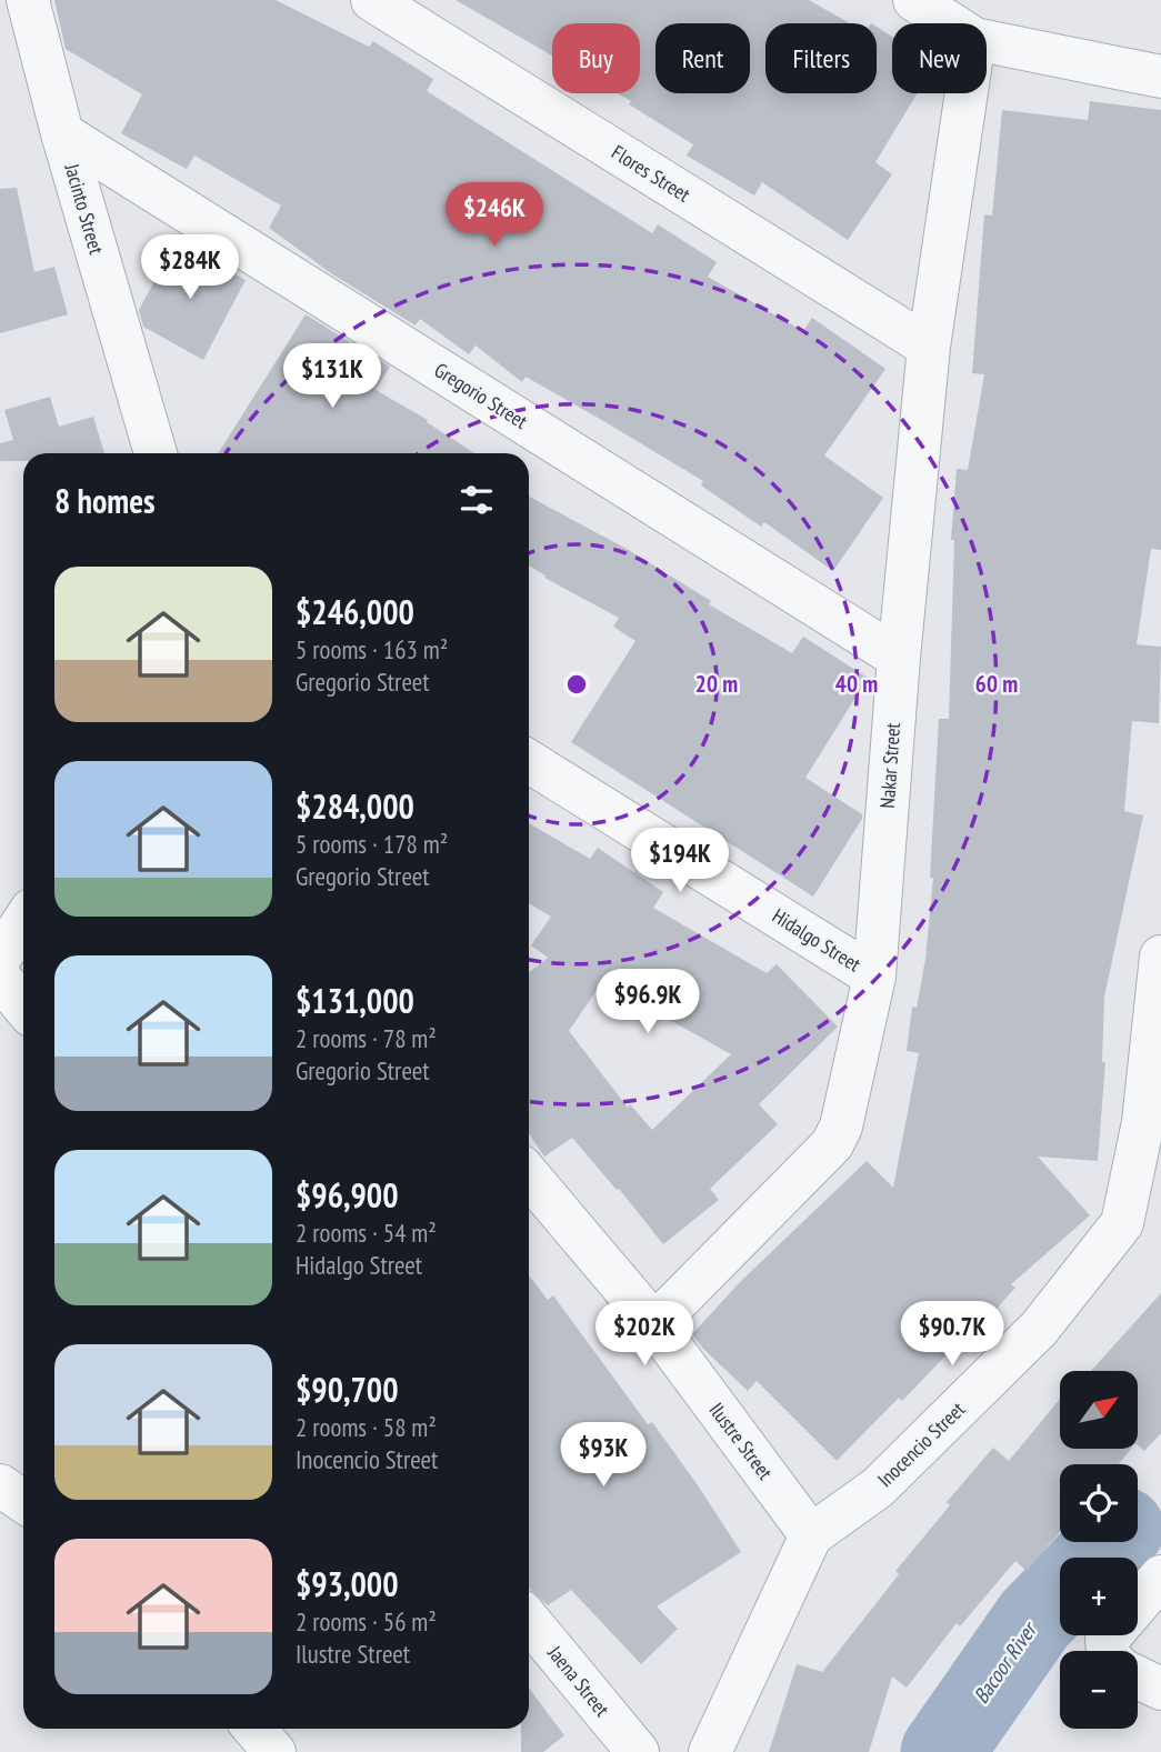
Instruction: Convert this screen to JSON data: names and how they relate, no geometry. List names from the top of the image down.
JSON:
{
  "streets": {
    "street": [
      "Flores Street",
      "Jacinto Street",
      "Gregorio Street",
      "Nakar Street",
      "Hidalgo Street",
      "Ilustre Street",
      "Inocencio Street",
      "Jaena Street"
    ]
  },
  "crossings": [
    ["Flores Street", "Nakar Street"],
    ["Jacinto Street", "Gregorio Street"],
    ["Gregorio Street", "Nakar Street"],
    ["Nakar Street", "Hidalgo Street"],
    ["Nakar Street", "Ilustre Street"],
    ["Ilustre Street", "Inocencio Street"]
  ],
  "water": ["Bacoor River"],
  "north": "top right",
  "page": {
    "chip": [
      "Buy",
      "Rent",
      "Filters",
      "New"
    ],
    "price": [
      "$246K",
      "$284K",
      "$131K",
      "$194K",
      "$96.9K",
      "$202K",
      "$90.7K",
      "$93K"
    ],
    "heading": "8 homes",
    "list": [
      {
        "name": "$246,000",
        "note": "5 rooms · 163 m² · Gregorio Street"
      },
      {
        "name": "$284,000",
        "note": "5 rooms · 178 m² · Gregorio Street"
      },
      {
        "name": "$131,000",
        "note": "2 rooms · 78 m² · Gregorio Street"
      },
      {
        "name": "$96,900",
        "note": "2 rooms · 54 m² · Hidalgo Street"
      },
      {
        "name": "$90,700",
        "note": "2 rooms · 58 m² · Inocencio Street"
      },
      {
        "name": "$93,000",
        "note": "2 rooms · 56 m² · Ilustre Street"
      }
    ],
    "map_buttons": ["+", "−"]
  },
  "rings": ["20 m", "40 m", "60 m"]
}
